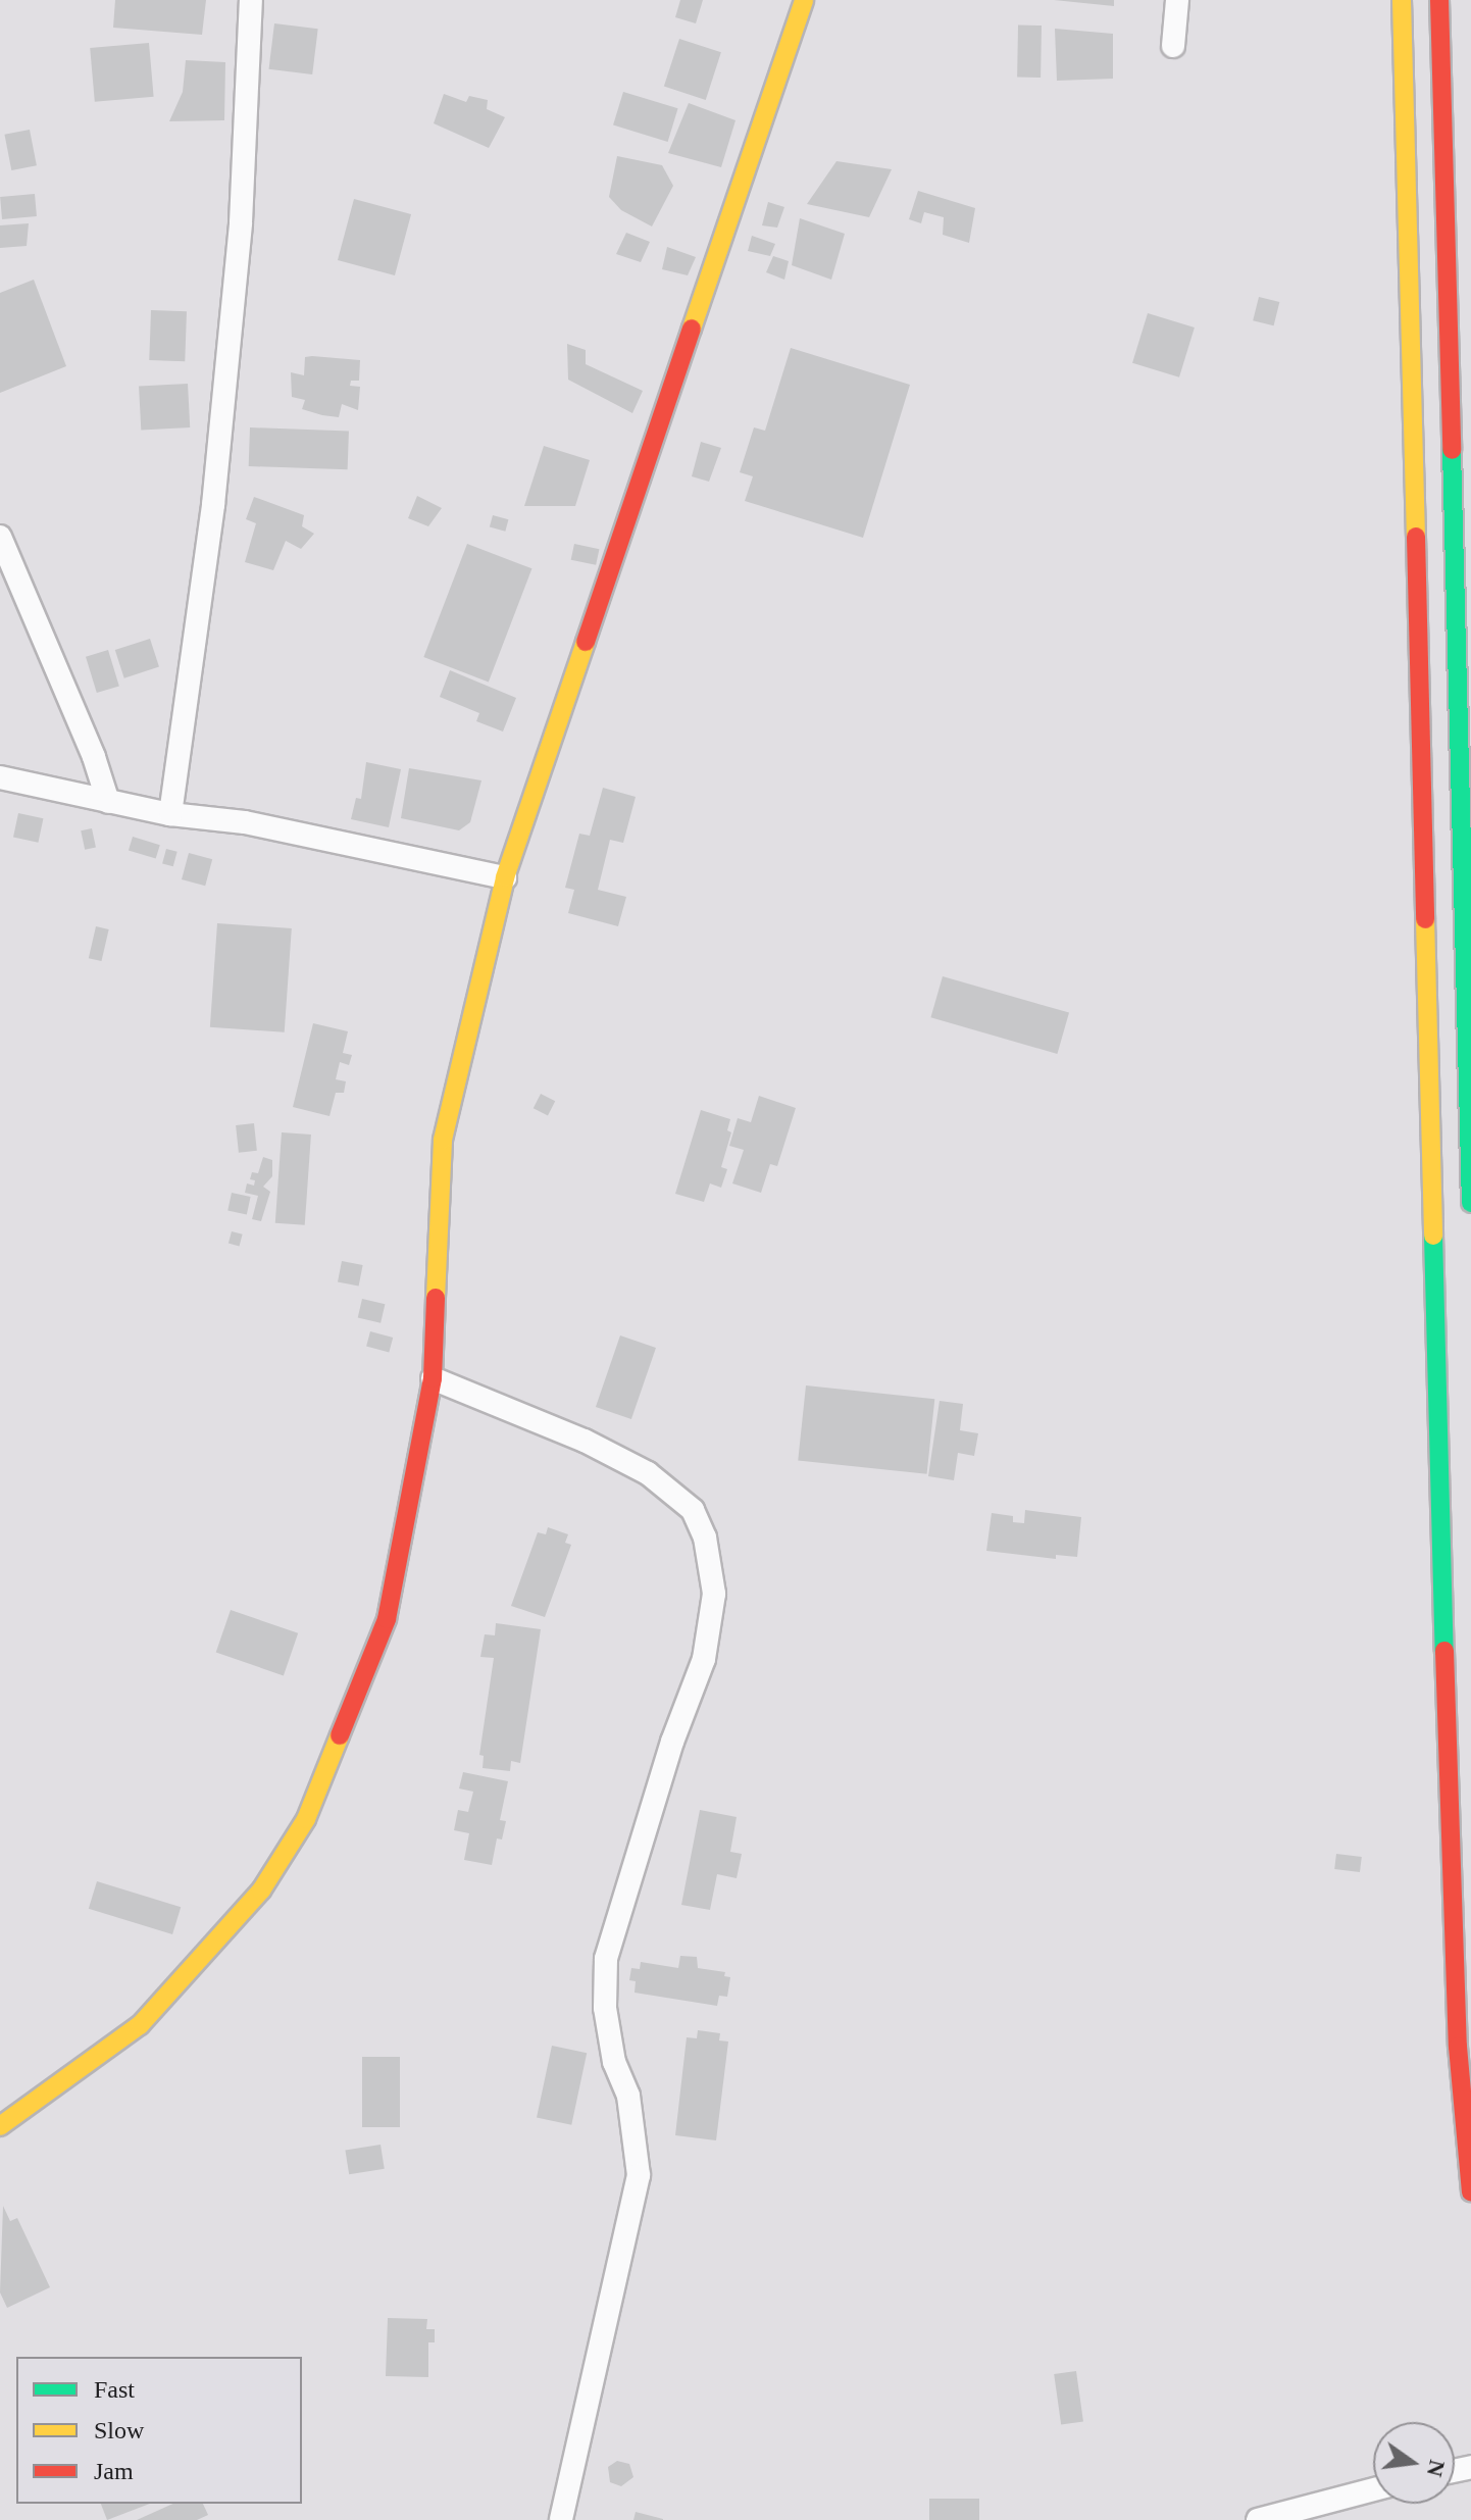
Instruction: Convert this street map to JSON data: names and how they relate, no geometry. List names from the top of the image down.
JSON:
{
  "legend": ["Fast", "Slow", "Jam"],
  "north": "right"
}
